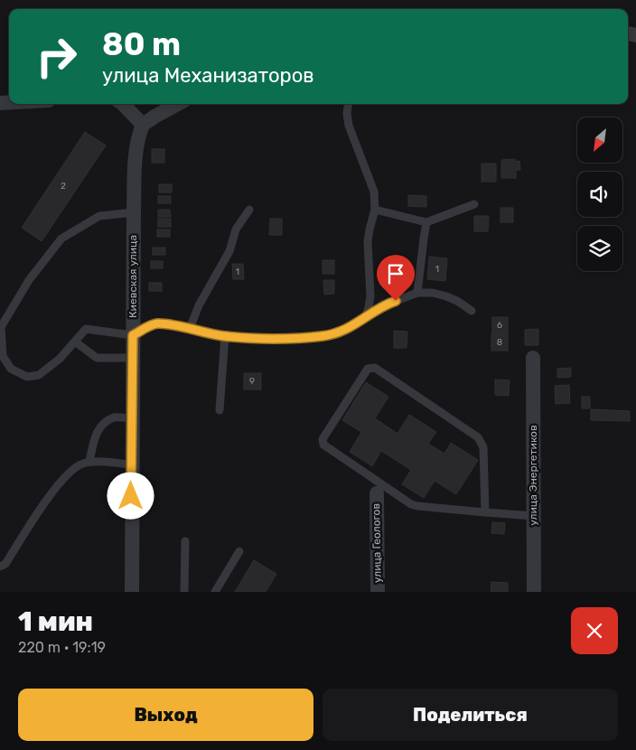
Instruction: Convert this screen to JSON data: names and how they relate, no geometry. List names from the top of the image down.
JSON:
{
  "streets": {
    "street": ["Киевская улица", "улица Энергетиков", "улица Геологов"]
  },
  "house_numbers": [
    "2",
    "1",
    "1",
    "6",
    "8",
    "9"
  ],
  "north": "bottom left",
  "page": {
    "turn": ["80 m", "улица Механизаторов"],
    "heading": ["1 мин", "220 m · 19:19"],
    "buttons": ["Выход", "Поделиться"]
  }
}
